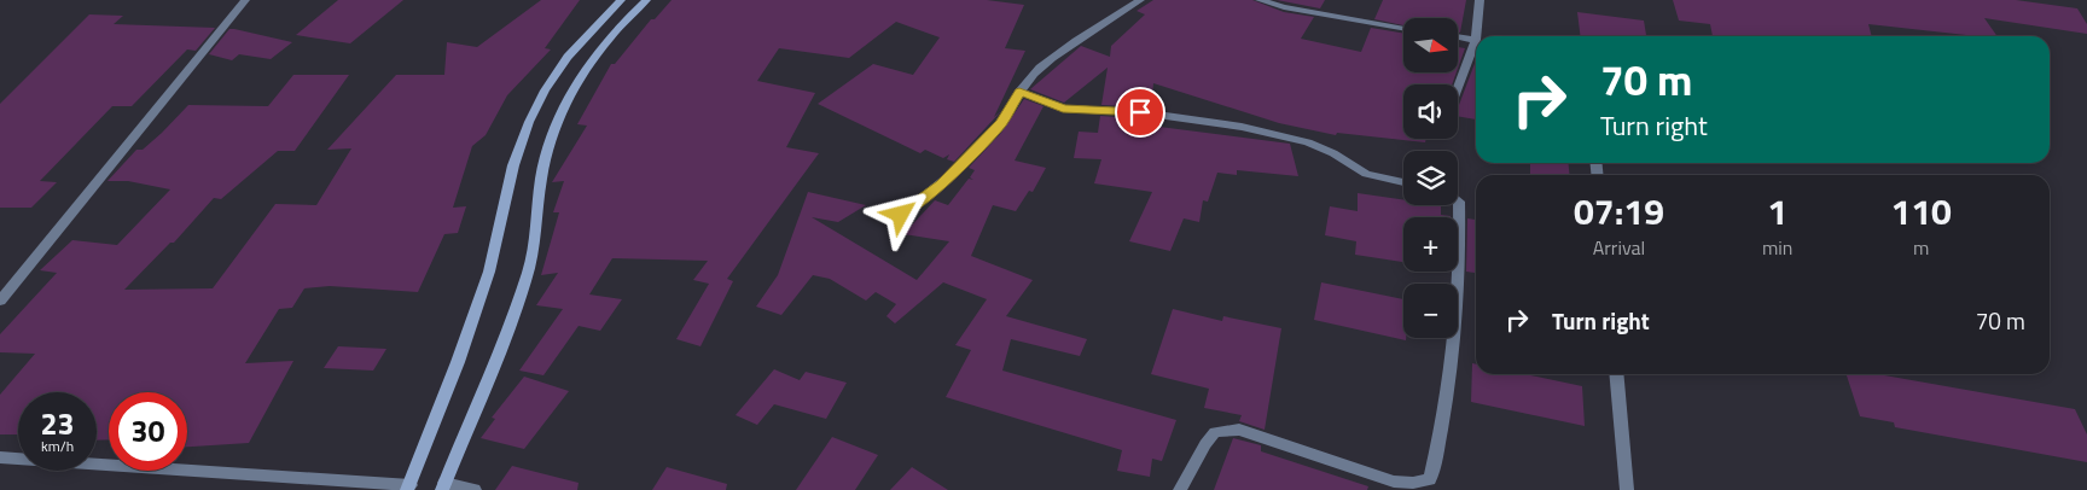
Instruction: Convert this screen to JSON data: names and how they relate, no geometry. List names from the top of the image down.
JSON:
{
  "north": "right",
  "page": {
    "map_buttons": ["+", "−"],
    "turn": ["70 m", "Turn right"],
    "eta": [
      "07:19",
      "Arrival",
      "1",
      "min",
      "110",
      "m"
    ],
    "list": [
      {
        "name": "Turn right",
        "value": "70 m"
      }
    ],
    "speed": "23 km/h",
    "limit": "30"
  }
}
